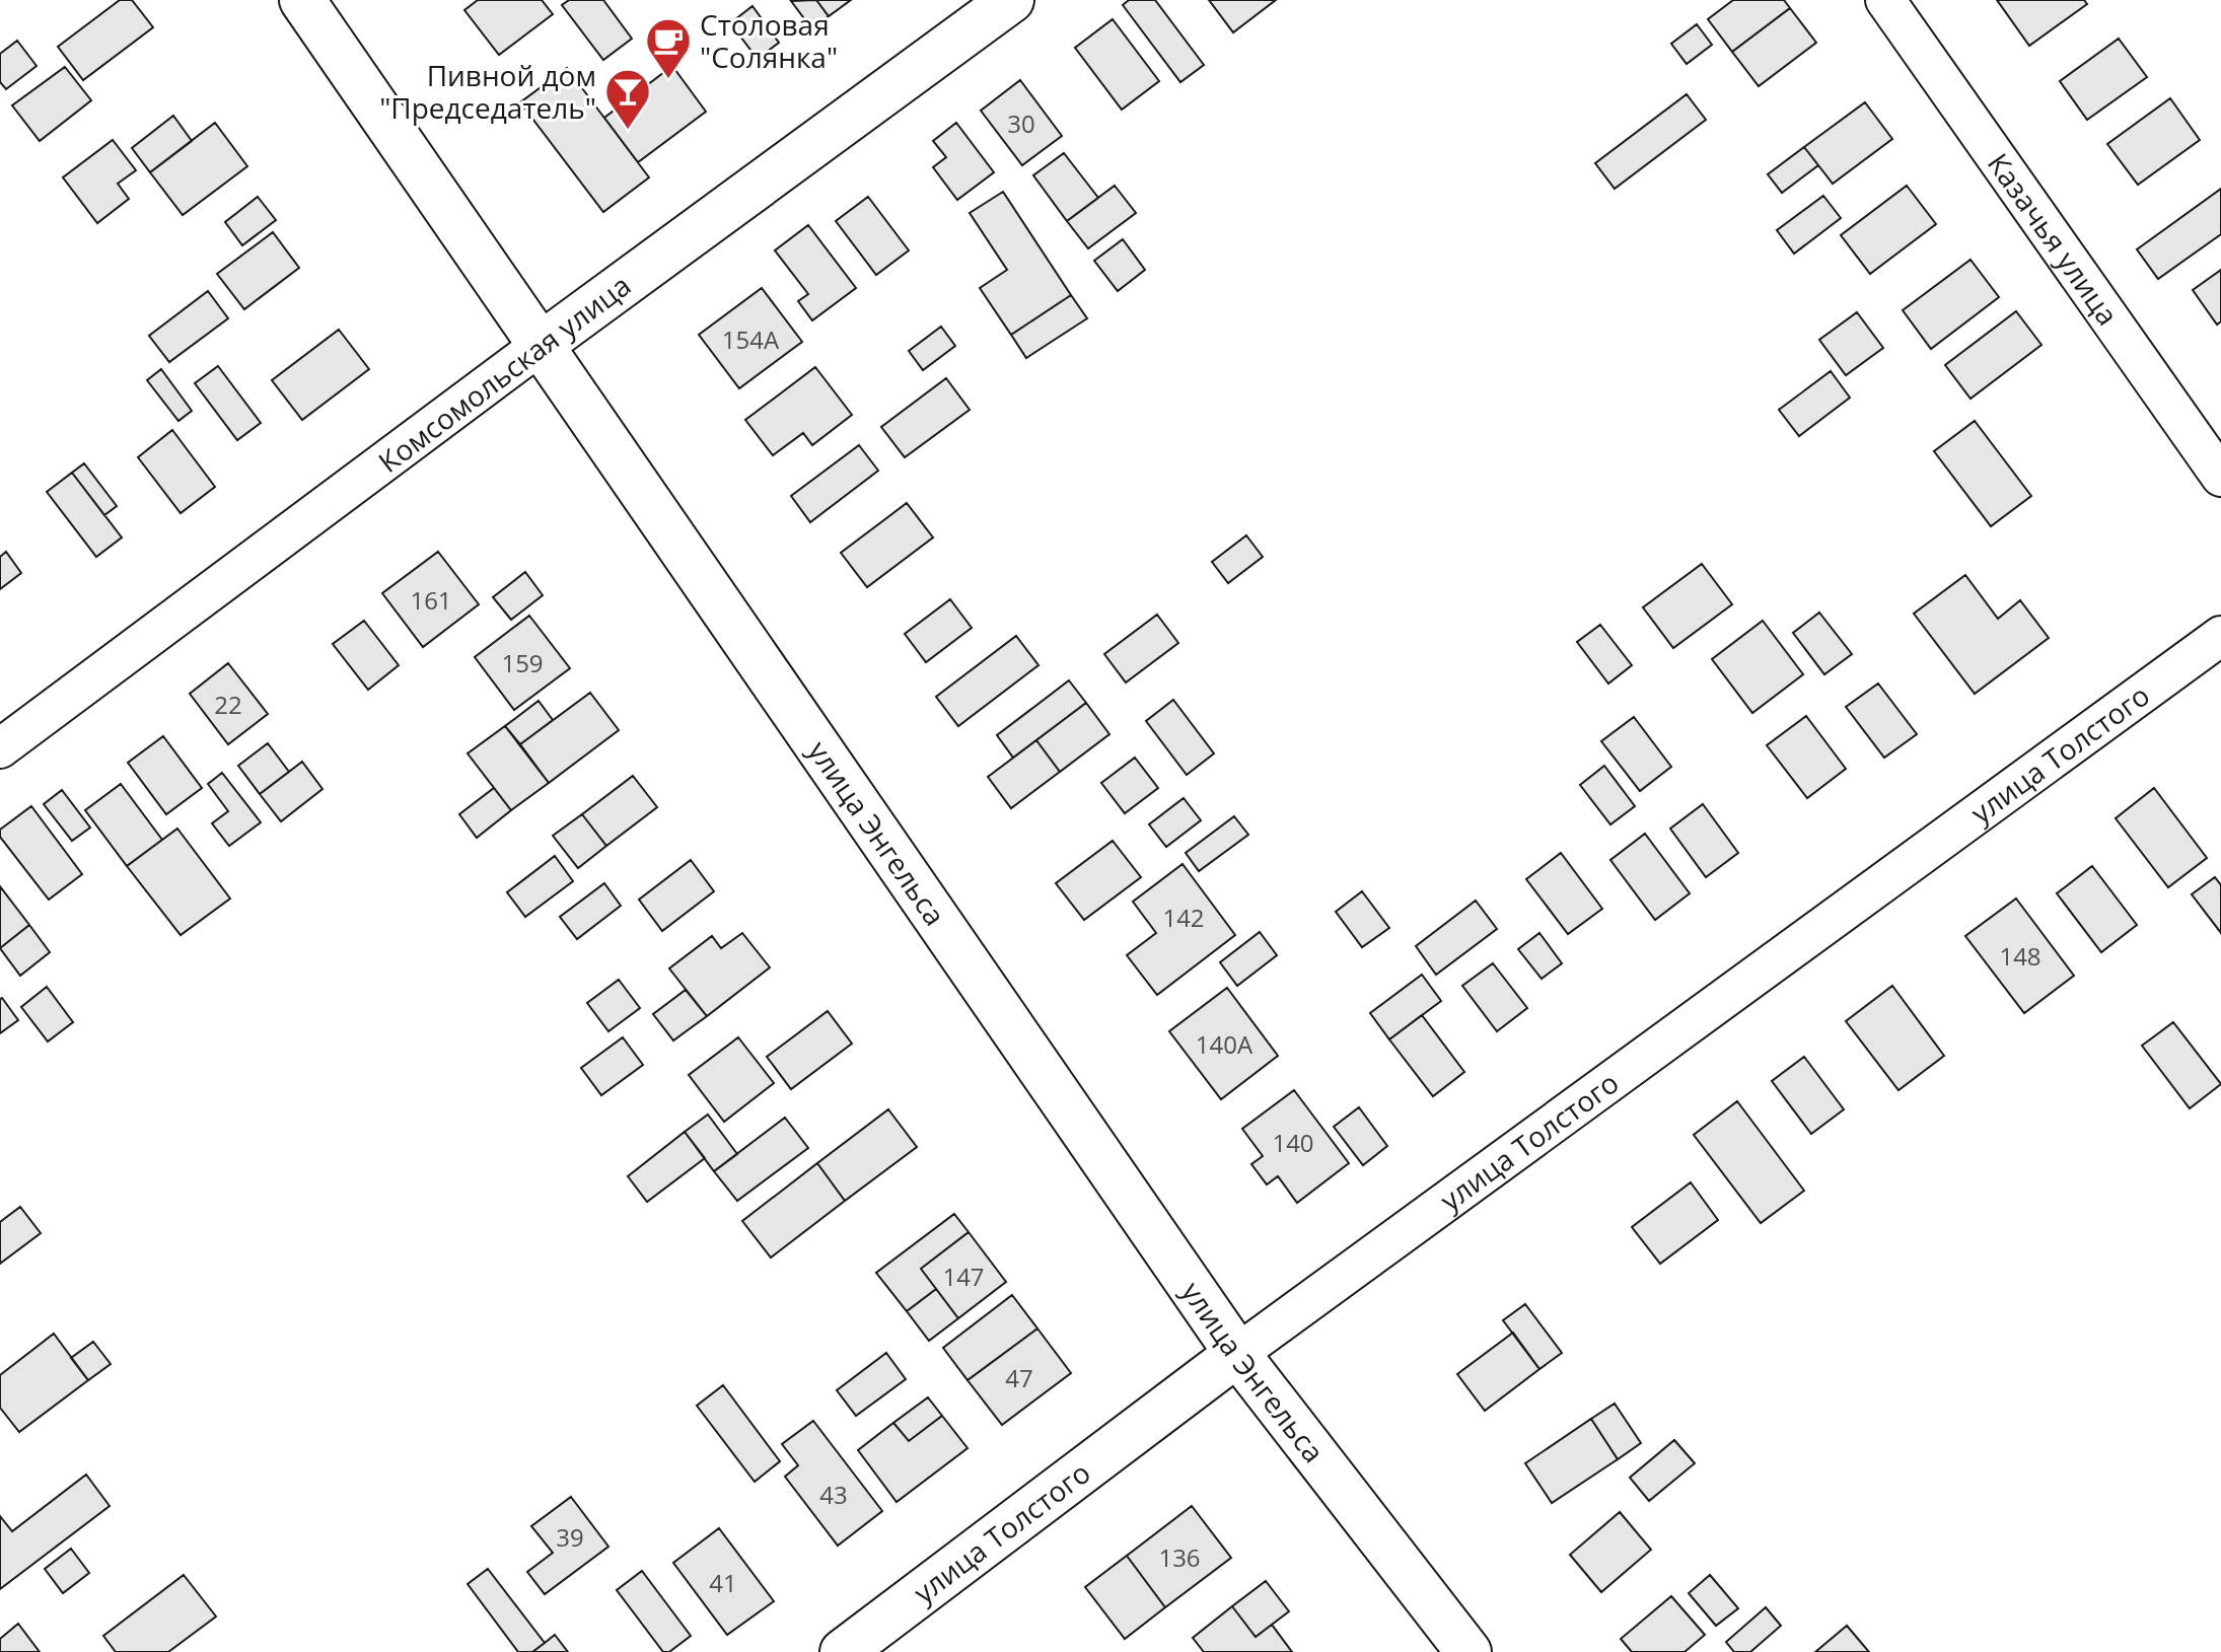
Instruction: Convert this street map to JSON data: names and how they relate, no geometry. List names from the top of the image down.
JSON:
{
  "streets": {
    "main road": ["Комсомольская улица", "улица Толстого", "улица Энгельса"],
    "street": ["Казачья улица"]
  },
  "crossings": [
    ["Комсомольская улица", "улица Энгельса"],
    ["улица Толстого", "улица Энгельса"]
  ],
  "places": {
    "cafe": ["Столовая \"Солянка\""],
    "bar": ["Пивной дом \"Председатель\""]
  },
  "house_numbers": [
    "30",
    "154А",
    "161",
    "159",
    "22",
    "142",
    "148",
    "140А",
    "140",
    "147",
    "47",
    "43",
    "39",
    "136",
    "41"
  ]
}
